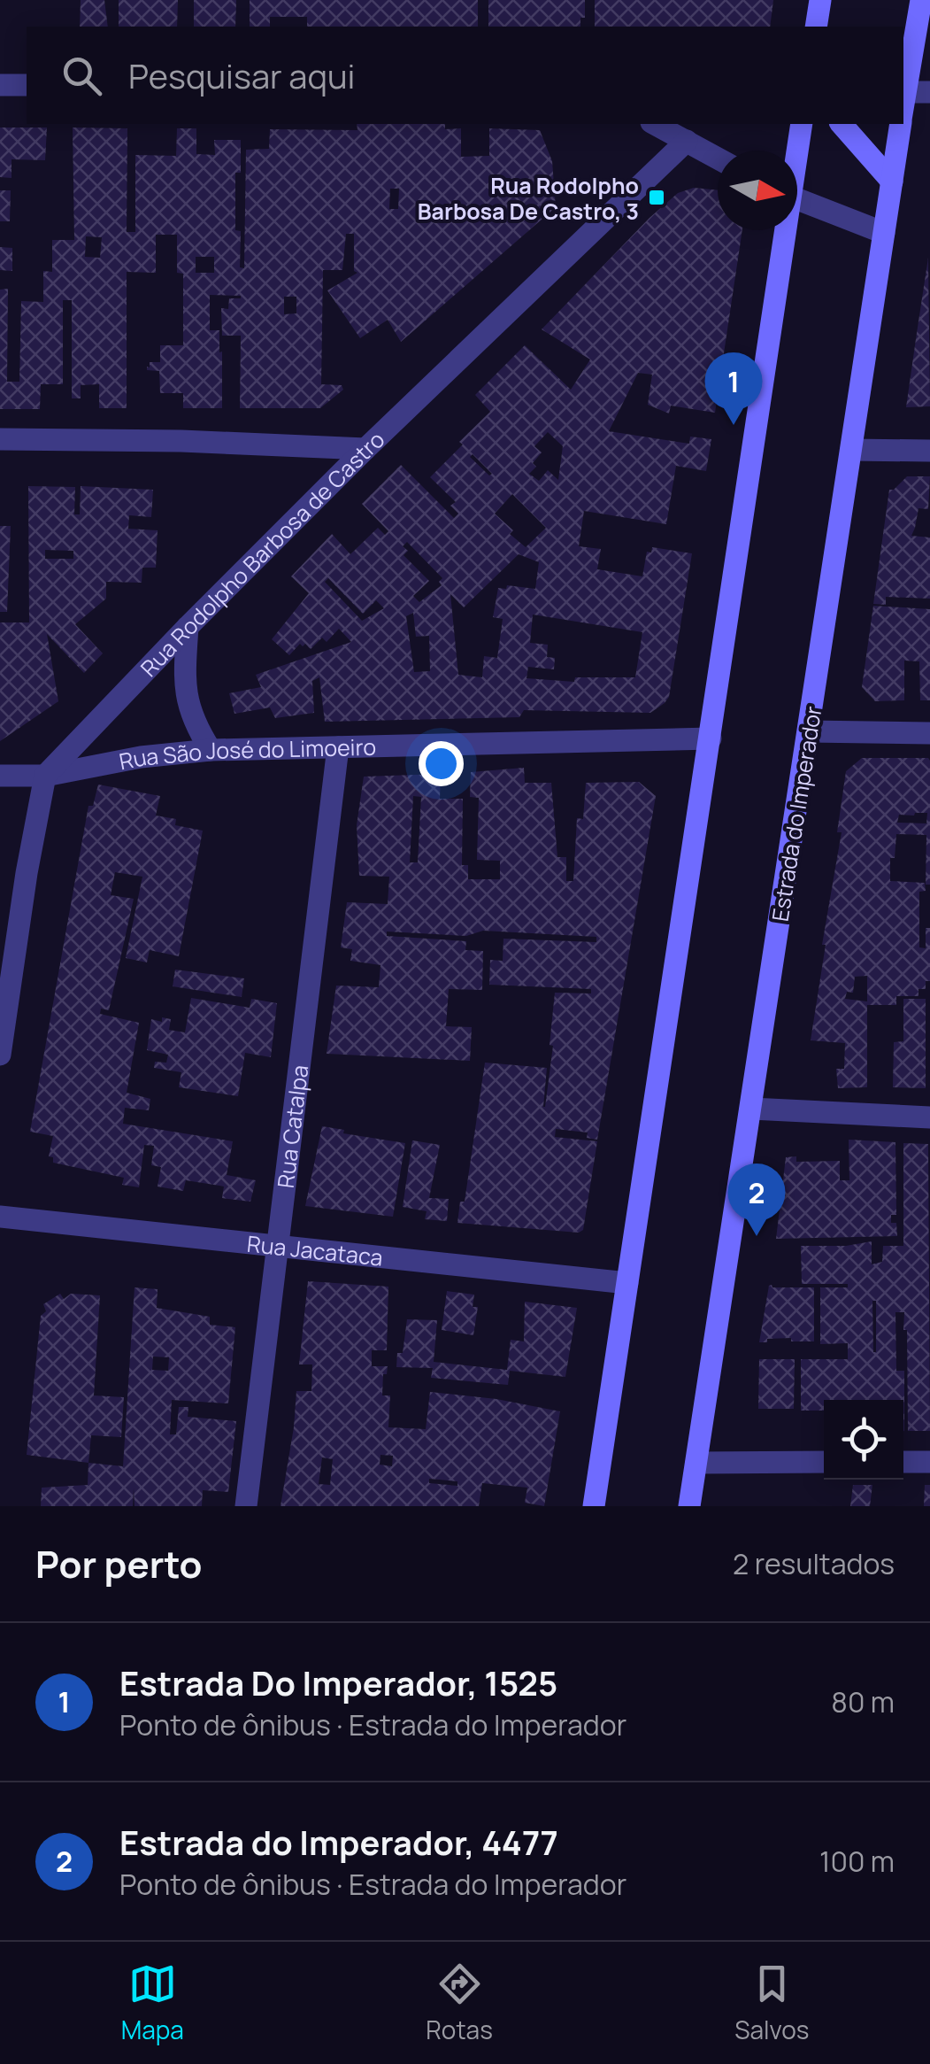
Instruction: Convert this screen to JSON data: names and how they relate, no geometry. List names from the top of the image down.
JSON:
{
  "streets": {
    "main road": ["Estrada do Imperador"],
    "street": [
      "Rua Rodolpho Barbosa de Castro",
      "Rua São José do Limoeiro",
      "Rua Catalpa",
      "Rua Jacataca"
    ]
  },
  "crossings": [
    ["Rua Rodolpho Barbosa de Castro", "Rua São José do Limoeiro"],
    ["Rua São José do Limoeiro", "Rua Catalpa"],
    ["Rua Catalpa", "Rua Jacataca"]
  ],
  "places": {
    "transit": ["Rua Rodolpho Barbosa De Castro, 3"]
  },
  "north": "right",
  "page": {
    "search": "Pesquisar aqui",
    "pins": ["1", "2"],
    "heading": ["Por perto", "2 resultados"],
    "list": [
      {
        "mark": "1",
        "name": "Estrada Do Imperador, 1525",
        "note": "Ponto de ônibus · Estrada do Imperador",
        "value": "80 m"
      },
      {
        "mark": "2",
        "name": "Estrada do Imperador, 4477",
        "note": "Ponto de ônibus · Estrada do Imperador",
        "value": "100 m"
      }
    ],
    "nav": ["Mapa", "Rotas", "Salvos"]
  }
}
